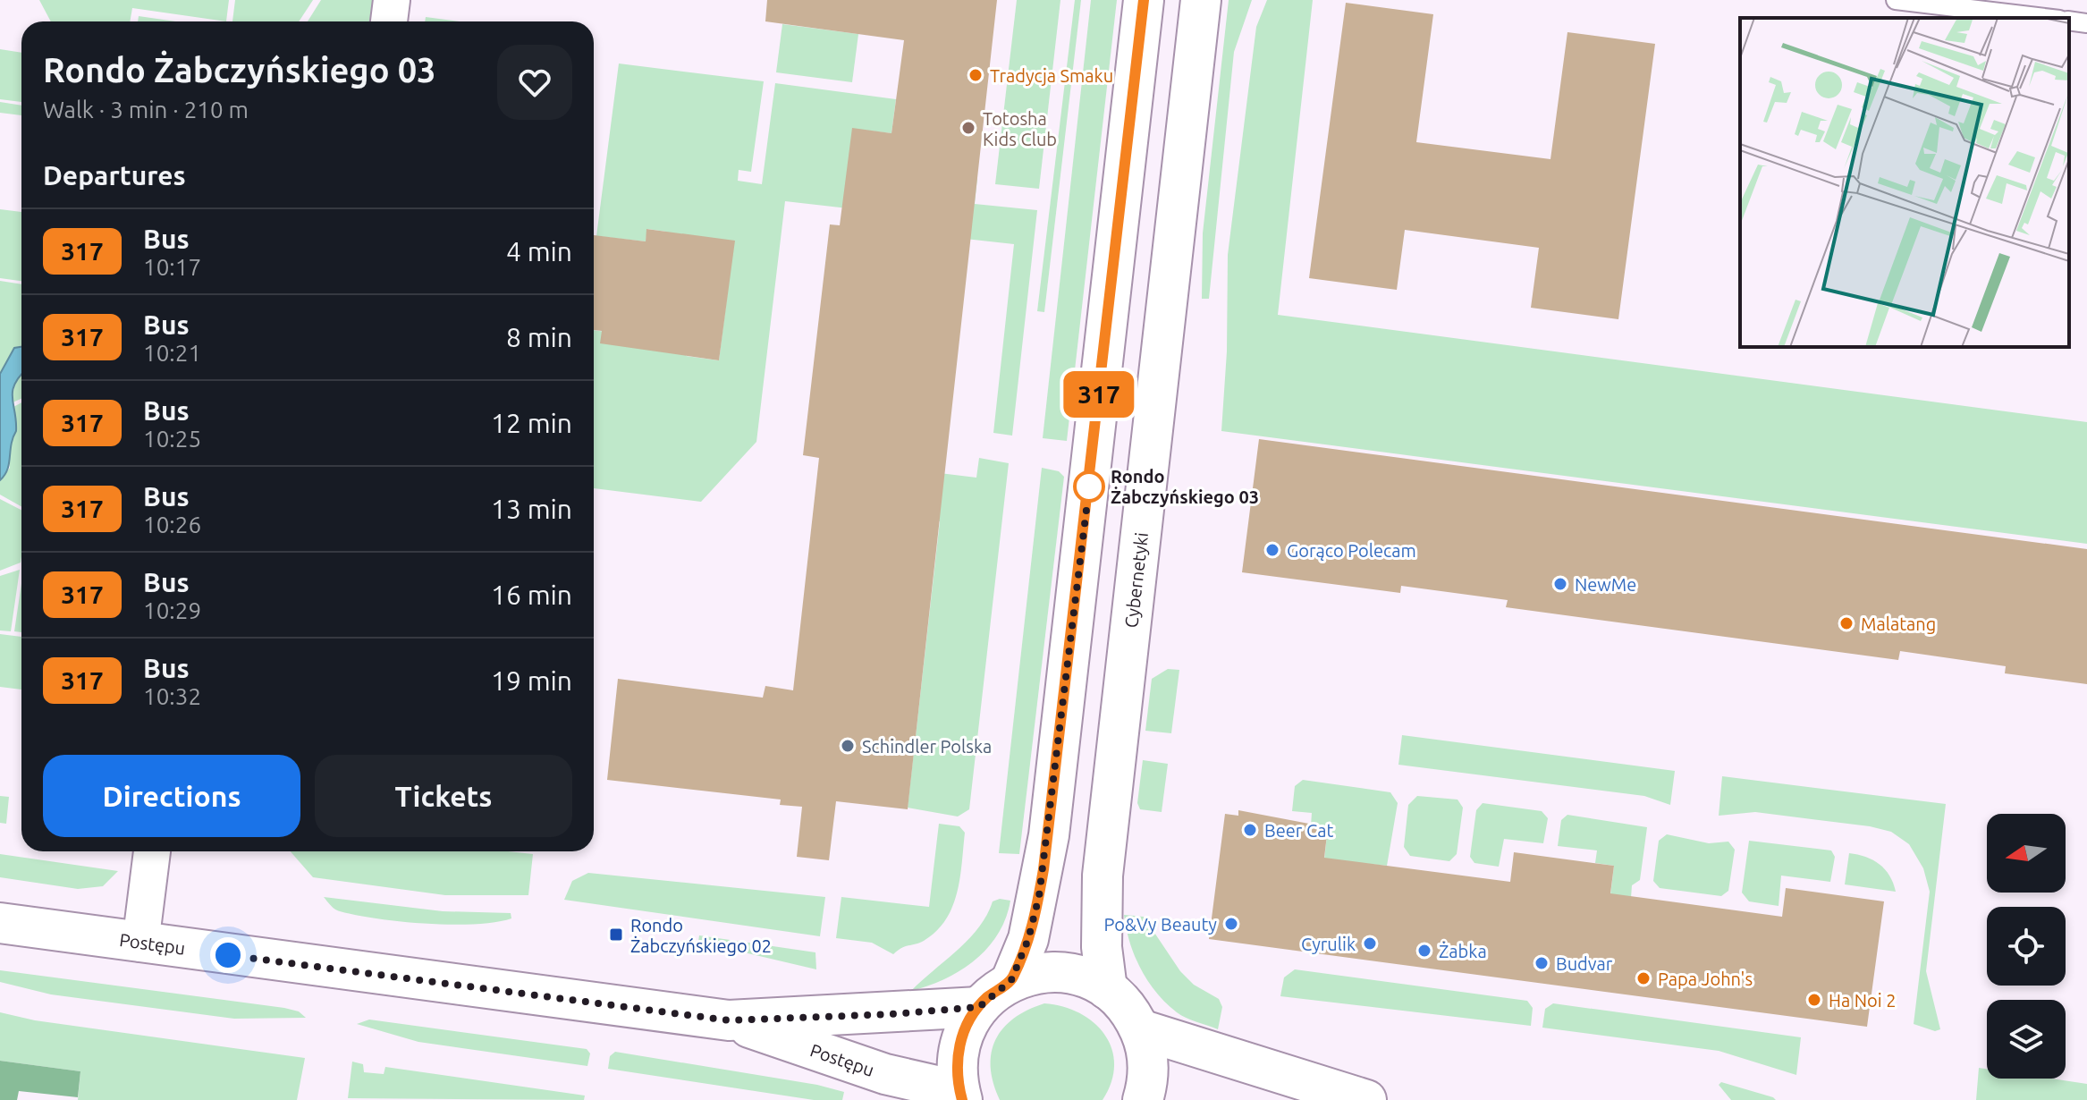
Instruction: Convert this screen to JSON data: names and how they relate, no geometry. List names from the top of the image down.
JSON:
{
  "streets": {
    "street": ["Cybernetyki", "Postępu"]
  },
  "places": {
    "other": [
      "Tradycja Smaku",
      "Totosha Kids Club",
      "Rondo Żabczyńskiego 03",
      "Gorąco Polecam",
      "NewMe",
      "Malatang",
      "Schindler Polska",
      "Beer Cat",
      "Po&Vy Beauty",
      "Cyrulik",
      "Żabka",
      "Budvar",
      "Papa John's",
      "Ha Noi 2"
    ],
    "transit": ["Rondo Żabczyńskiego 02"]
  },
  "lines": ["bus line 317"],
  "north": "left",
  "page": {
    "on_map": "317",
    "heading": [
      ["Rondo Żabczyńskiego 03", "Walk · 3 min · 210 m"],
      "Departures"
    ],
    "list": [
      {
        "mark": "317",
        "name": "Bus",
        "note": "10:17",
        "value": "4 min"
      },
      {
        "mark": "317",
        "name": "Bus",
        "note": "10:21",
        "value": "8 min"
      },
      {
        "mark": "317",
        "name": "Bus",
        "note": "10:25",
        "value": "12 min"
      },
      {
        "mark": "317",
        "name": "Bus",
        "note": "10:26",
        "value": "13 min"
      },
      {
        "mark": "317",
        "name": "Bus",
        "note": "10:29",
        "value": "16 min"
      },
      {
        "mark": "317",
        "name": "Bus",
        "note": "10:32",
        "value": "19 min"
      }
    ],
    "buttons": ["Directions", "Tickets"]
  }
}
